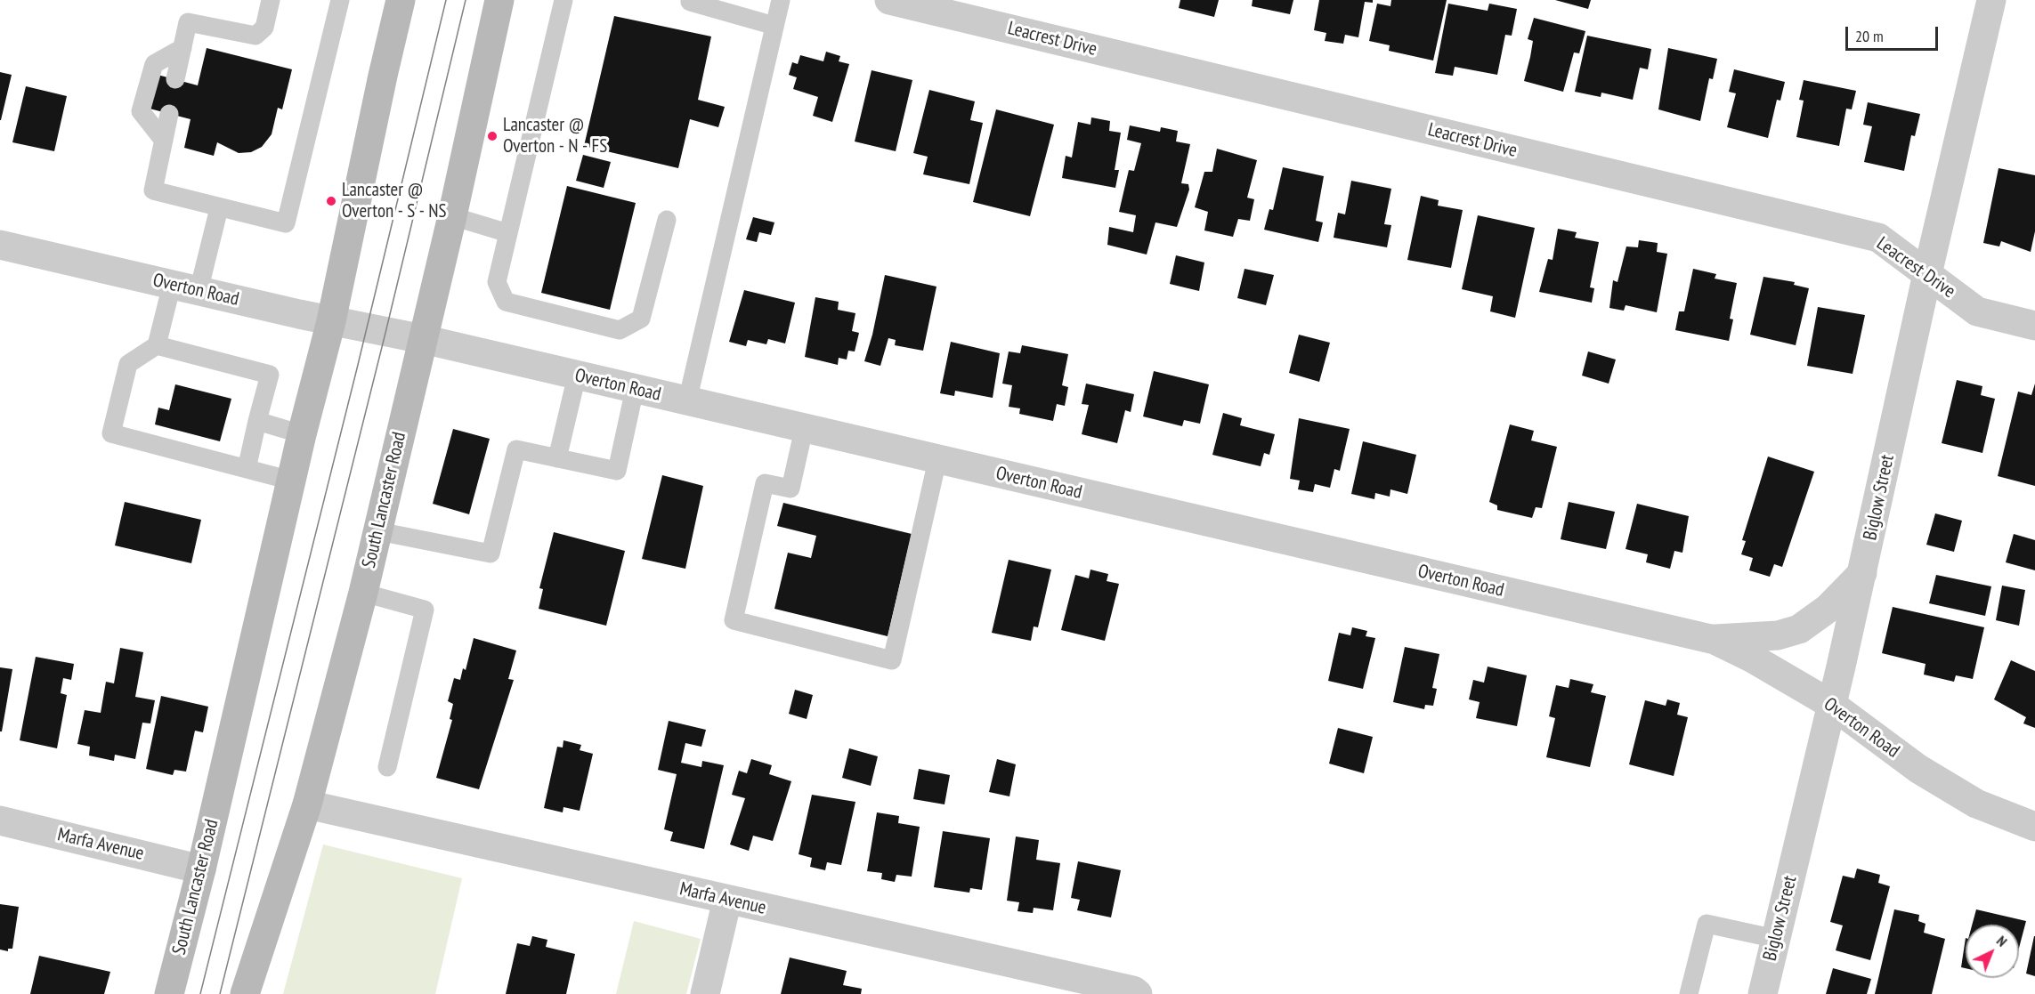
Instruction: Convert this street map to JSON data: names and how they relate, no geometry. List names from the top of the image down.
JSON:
{
  "streets": {
    "main road": ["South Lancaster Road"],
    "street": [
      "Leacrest Drive",
      "Overton Road",
      "Biglow Street",
      "Marfa Avenue"
    ]
  },
  "crossings": [
    ["Leacrest Drive", "Biglow Street"],
    ["Overton Road", "Biglow Street"],
    ["Overton Road", "South Lancaster Road"],
    ["South Lancaster Road", "Marfa Avenue"]
  ],
  "places": ["Lancaster @ Overton - N - FS", "Lancaster @ Overton - S - NS"],
  "scale_bar": "20 m",
  "north": "top right"
}
